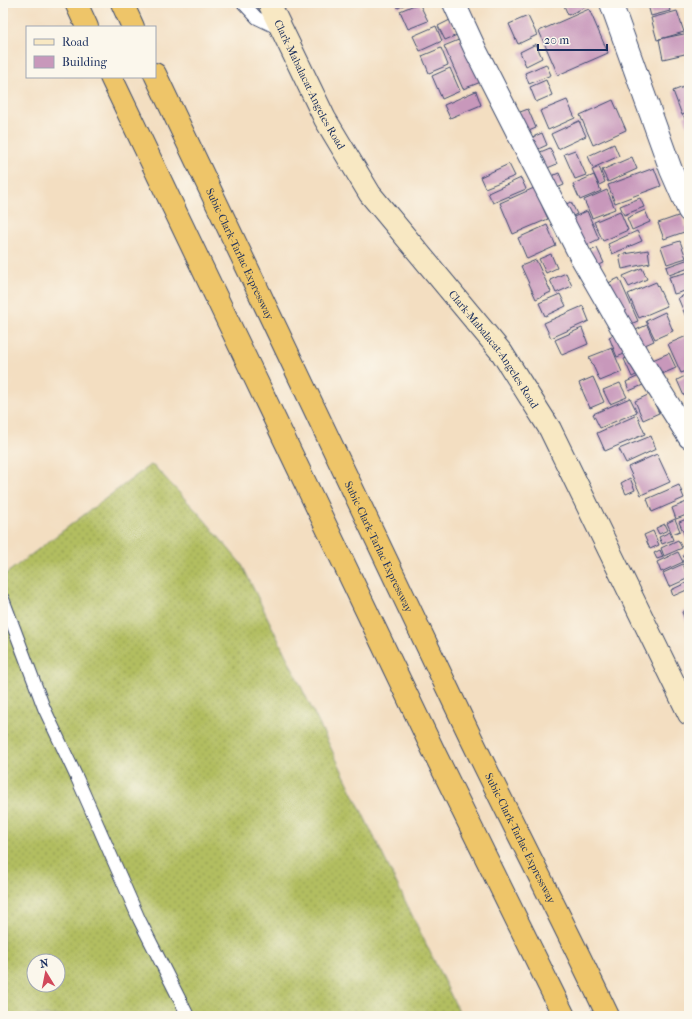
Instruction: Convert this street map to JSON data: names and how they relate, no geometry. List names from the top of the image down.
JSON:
{
  "streets": {
    "highway": ["Subic-Clark-Tarlac Expressway"],
    "main road": ["Clark-Mabalacat-Angeles Road"]
  },
  "legend": ["Road", "Building"],
  "scale_bar": "20 m",
  "north": "top"
}
